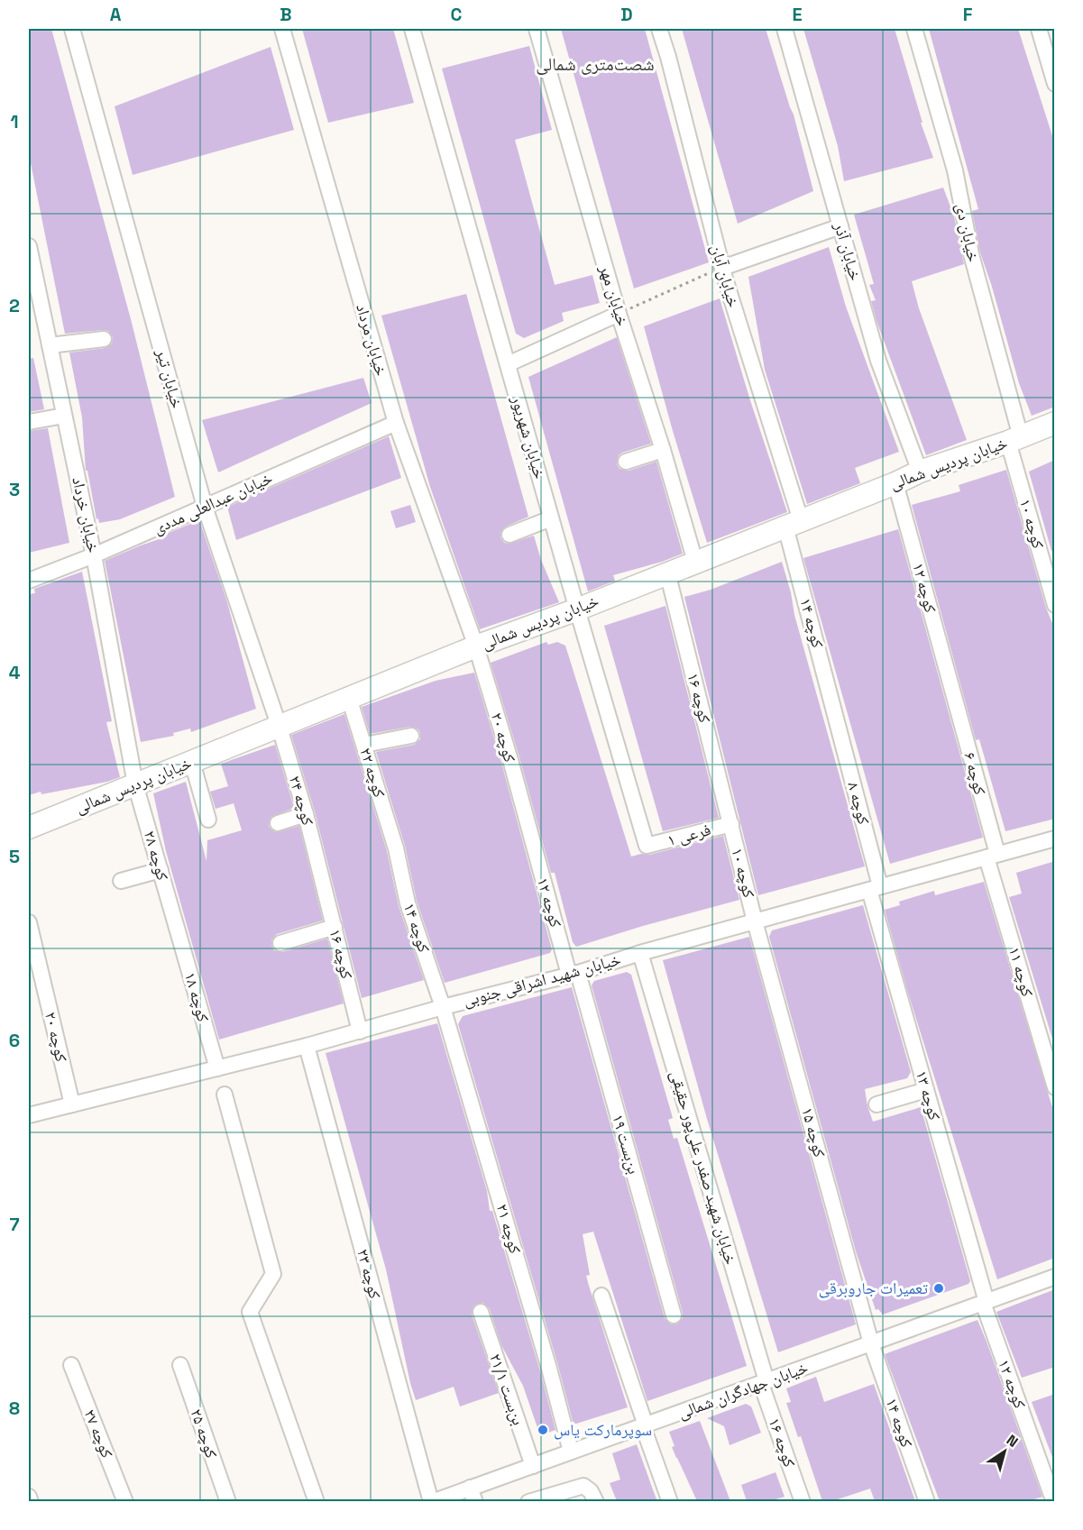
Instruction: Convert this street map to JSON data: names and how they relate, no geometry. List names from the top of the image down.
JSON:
{
  "streets": {
    "street": [
      "خیابان دی",
      "خیابان آذر",
      "خیابان آبان",
      "خیابان مهر",
      "خیابان مرداد",
      "خیابان تیر",
      "خیابان شهریور",
      "خیابان پردیس شمالی",
      "خیابان عبدالعلی مددی",
      "خیابان خرداد",
      "کوچه ۱۰",
      "کوچه ۱۲",
      "کوچه ۱۴",
      "کوچه ۱۶",
      "کوچه ۲۰",
      "کوچه ۲۲",
      "کوچه ۶",
      "کوچه ۲۴",
      "کوچه ۸",
      "فرعی ۱",
      "کوچه ۲۸",
      "کوچه ۱۱",
      "خیابان شهید اشراقی جنوبی",
      "کوچه ۱۸",
      "کوچه ۱۳",
      "کوچه ۱۵",
      "بن‌بست ۱۹",
      "خیابان شهید صفدر علی‌پور حقیقی",
      "کوچه ۲۱",
      "کوچه ۲۳",
      "بن‌بست ۲۱/۱",
      "خیابان جهادگران شمالی",
      "کوچه ۲۷",
      "کوچه ۲۵"
    ]
  },
  "crossings": [
    ["خیابان دی", "خیابان پردیس شمالی"],
    ["خیابان دی", "کوچه ۱۰"],
    ["خیابان آذر", "خیابان پردیس شمالی"],
    ["خیابان آبان", "خیابان پردیس شمالی"],
    ["خیابان آبان", "کوچه ۱۴"],
    ["خیابان مهر", "خیابان پردیس شمالی"],
    ["خیابان مرداد", "خیابان پردیس شمالی"],
    ["خیابان مرداد", "خیابان عبدالعلی مددی"],
    ["خیابان مرداد", "کوچه ۲۰"],
    ["خیابان تیر", "خیابان پردیس شمالی"],
    ["خیابان تیر", "خیابان عبدالعلی مددی"],
    ["خیابان تیر", "کوچه ۲۴"],
    ["خیابان شهریور", "خیابان پردیس شمالی"],
    ["خیابان شهریور", "فرعی ۱"],
    ["خیابان پردیس شمالی", "خیابان خرداد"],
    ["خیابان پردیس شمالی", "کوچه ۱۰"],
    ["خیابان پردیس شمالی", "کوچه ۱۲"],
    ["خیابان پردیس شمالی", "کوچه ۱۴"],
    ["خیابان پردیس شمالی", "کوچه ۱۶"],
    ["خیابان پردیس شمالی", "کوچه ۲۰"],
    ["خیابان پردیس شمالی", "کوچه ۲۲"],
    ["خیابان پردیس شمالی", "کوچه ۲۴"],
    ["خیابان پردیس شمالی", "کوچه ۲۸"],
    ["خیابان عبدالعلی مددی", "خیابان خرداد"],
    ["خیابان خرداد", "کوچه ۲۸"],
    ["کوچه ۱۰", "کوچه ۱۶"],
    ["کوچه ۱۰", "فرعی ۱"],
    ["کوچه ۱۰", "خیابان شهید اشراقی جنوبی"],
    ["کوچه ۱۰", "کوچه ۱۵"],
    ["کوچه ۱۲", "کوچه ۲۰"],
    ["کوچه ۱۲", "کوچه ۶"],
    ["کوچه ۱۲", "خیابان شهید اشراقی جنوبی"],
    ["کوچه ۱۲", "کوچه ۱۳"],
    ["کوچه ۱۲", "بن‌بست ۱۹"],
    ["کوچه ۱۲", "خیابان جهادگران شمالی"],
    ["کوچه ۱۴", "کوچه ۲۲"],
    ["کوچه ۱۴", "کوچه ۸"],
    ["کوچه ۱۴", "خیابان شهید اشراقی جنوبی"],
    ["کوچه ۱۴", "کوچه ۱۵"],
    ["کوچه ۱۴", "کوچه ۲۱"],
    ["کوچه ۱۴", "خیابان جهادگران شمالی"],
    ["کوچه ۱۶", "کوچه ۲۴"],
    ["کوچه ۱۶", "فرعی ۱"],
    ["کوچه ۱۶", "خیابان شهید اشراقی جنوبی"],
    ["کوچه ۱۶", "خیابان شهید صفدر علی‌پور حقیقی"],
    ["کوچه ۱۶", "خیابان جهادگران شمالی"],
    ["کوچه ۲۰", "خیابان شهید اشراقی جنوبی"],
    ["کوچه ۶", "کوچه ۱۱"],
    ["کوچه ۶", "خیابان شهید اشراقی جنوبی"],
    ["کوچه ۸", "خیابان شهید اشراقی جنوبی"],
    ["کوچه ۸", "کوچه ۱۳"],
    ["کوچه ۲۸", "کوچه ۱۸"],
    ["کوچه ۱۱", "خیابان شهید اشراقی جنوبی"],
    ["خیابان شهید اشراقی جنوبی", "کوچه ۱۸"],
    ["خیابان شهید اشراقی جنوبی", "کوچه ۱۳"],
    ["خیابان شهید اشراقی جنوبی", "کوچه ۱۵"],
    ["خیابان شهید اشراقی جنوبی", "بن‌بست ۱۹"],
    ["خیابان شهید اشراقی جنوبی", "خیابان شهید صفدر علی‌پور حقیقی"],
    ["خیابان شهید اشراقی جنوبی", "کوچه ۲۱"],
    ["خیابان شهید اشراقی جنوبی", "کوچه ۲۳"],
    ["کوچه ۱۳", "خیابان جهادگران شمالی"],
    ["کوچه ۱۵", "خیابان جهادگران شمالی"],
    ["خیابان شهید صفدر علی‌پور حقیقی", "خیابان جهادگران شمالی"],
    ["کوچه ۲۱", "خیابان جهادگران شمالی"],
    ["کوچه ۲۳", "خیابان جهادگران شمالی"],
    ["بن‌بست ۲۱/۱", "خیابان جهادگران شمالی"]
  ],
  "districts": ["شصت‌متری شمالی"],
  "places": ["تعمیرات جاروبرقی", "سوپرمارکت یاس"],
  "north": "top right",
  "grid": {
    "columns": [
      "A",
      "B",
      "C",
      "D",
      "E",
      "F"
    ],
    "rows": [
      "1",
      "2",
      "3",
      "4",
      "5",
      "6",
      "7",
      "8"
    ]
  }
}
